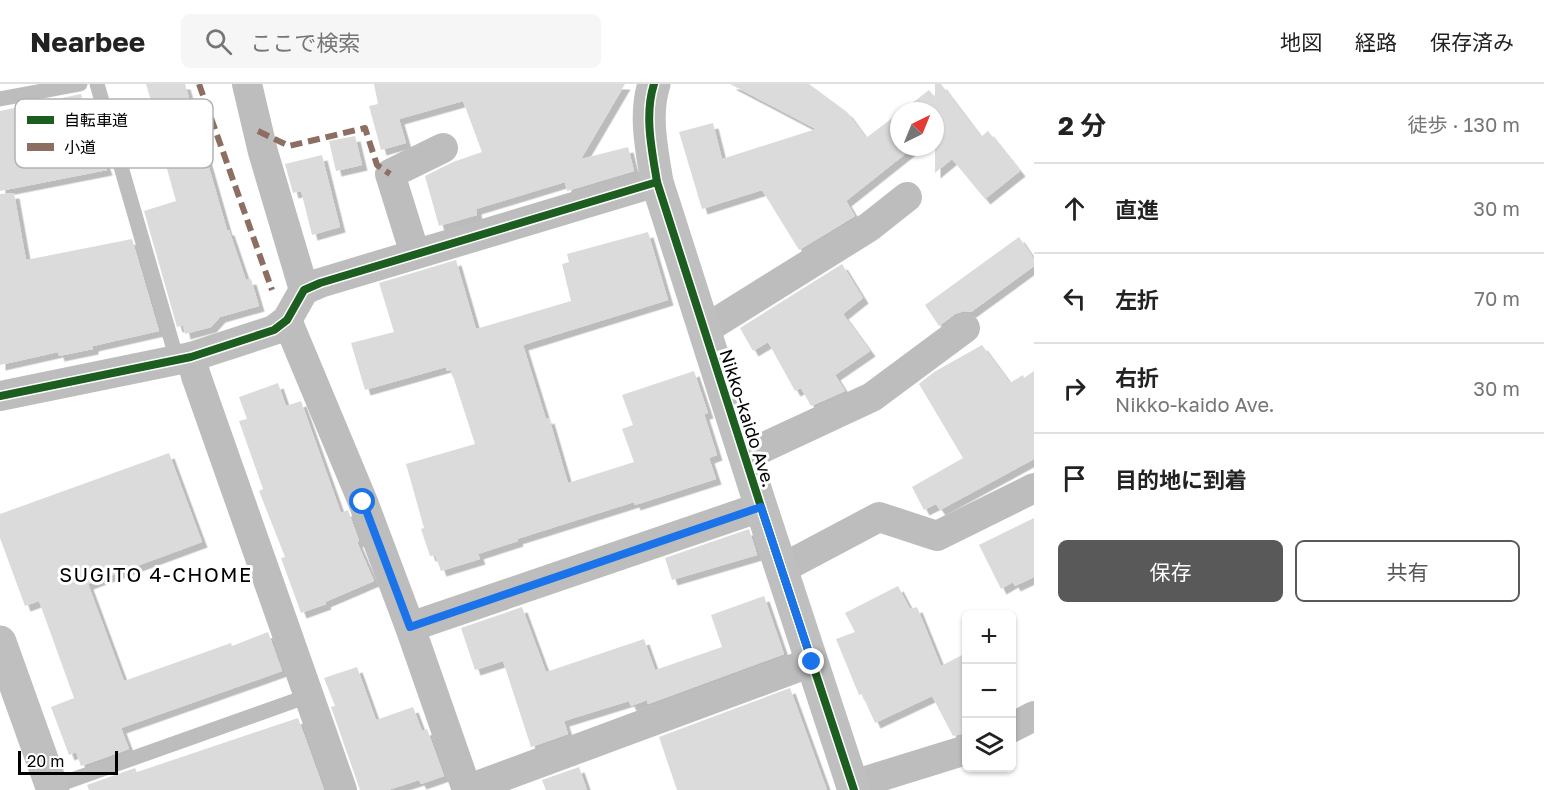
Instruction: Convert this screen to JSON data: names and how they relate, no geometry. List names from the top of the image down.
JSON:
{
  "streets": {
    "street": ["Nikko-kaido Ave."]
  },
  "districts": ["SUGITO 4-CHOME"],
  "legend": ["自転車道", "小道"],
  "scale_bar": "20 m",
  "north": "top right",
  "page": {
    "header": "Nearbee",
    "search": "ここで検索",
    "nav": ["地図", "経路", "保存済み"],
    "heading": ["2 分", "徒歩 · 130 m"],
    "list": [
      ["直進", "30 m"],
      ["左折", "70 m"],
      ["右折", "Nikko-kaido Ave.", "30 m"],
      "目的地に到着"
    ],
    "buttons": ["保存", "共有"],
    "map_buttons": ["+", "−"],
    "scale": "20 m"
  }
}
